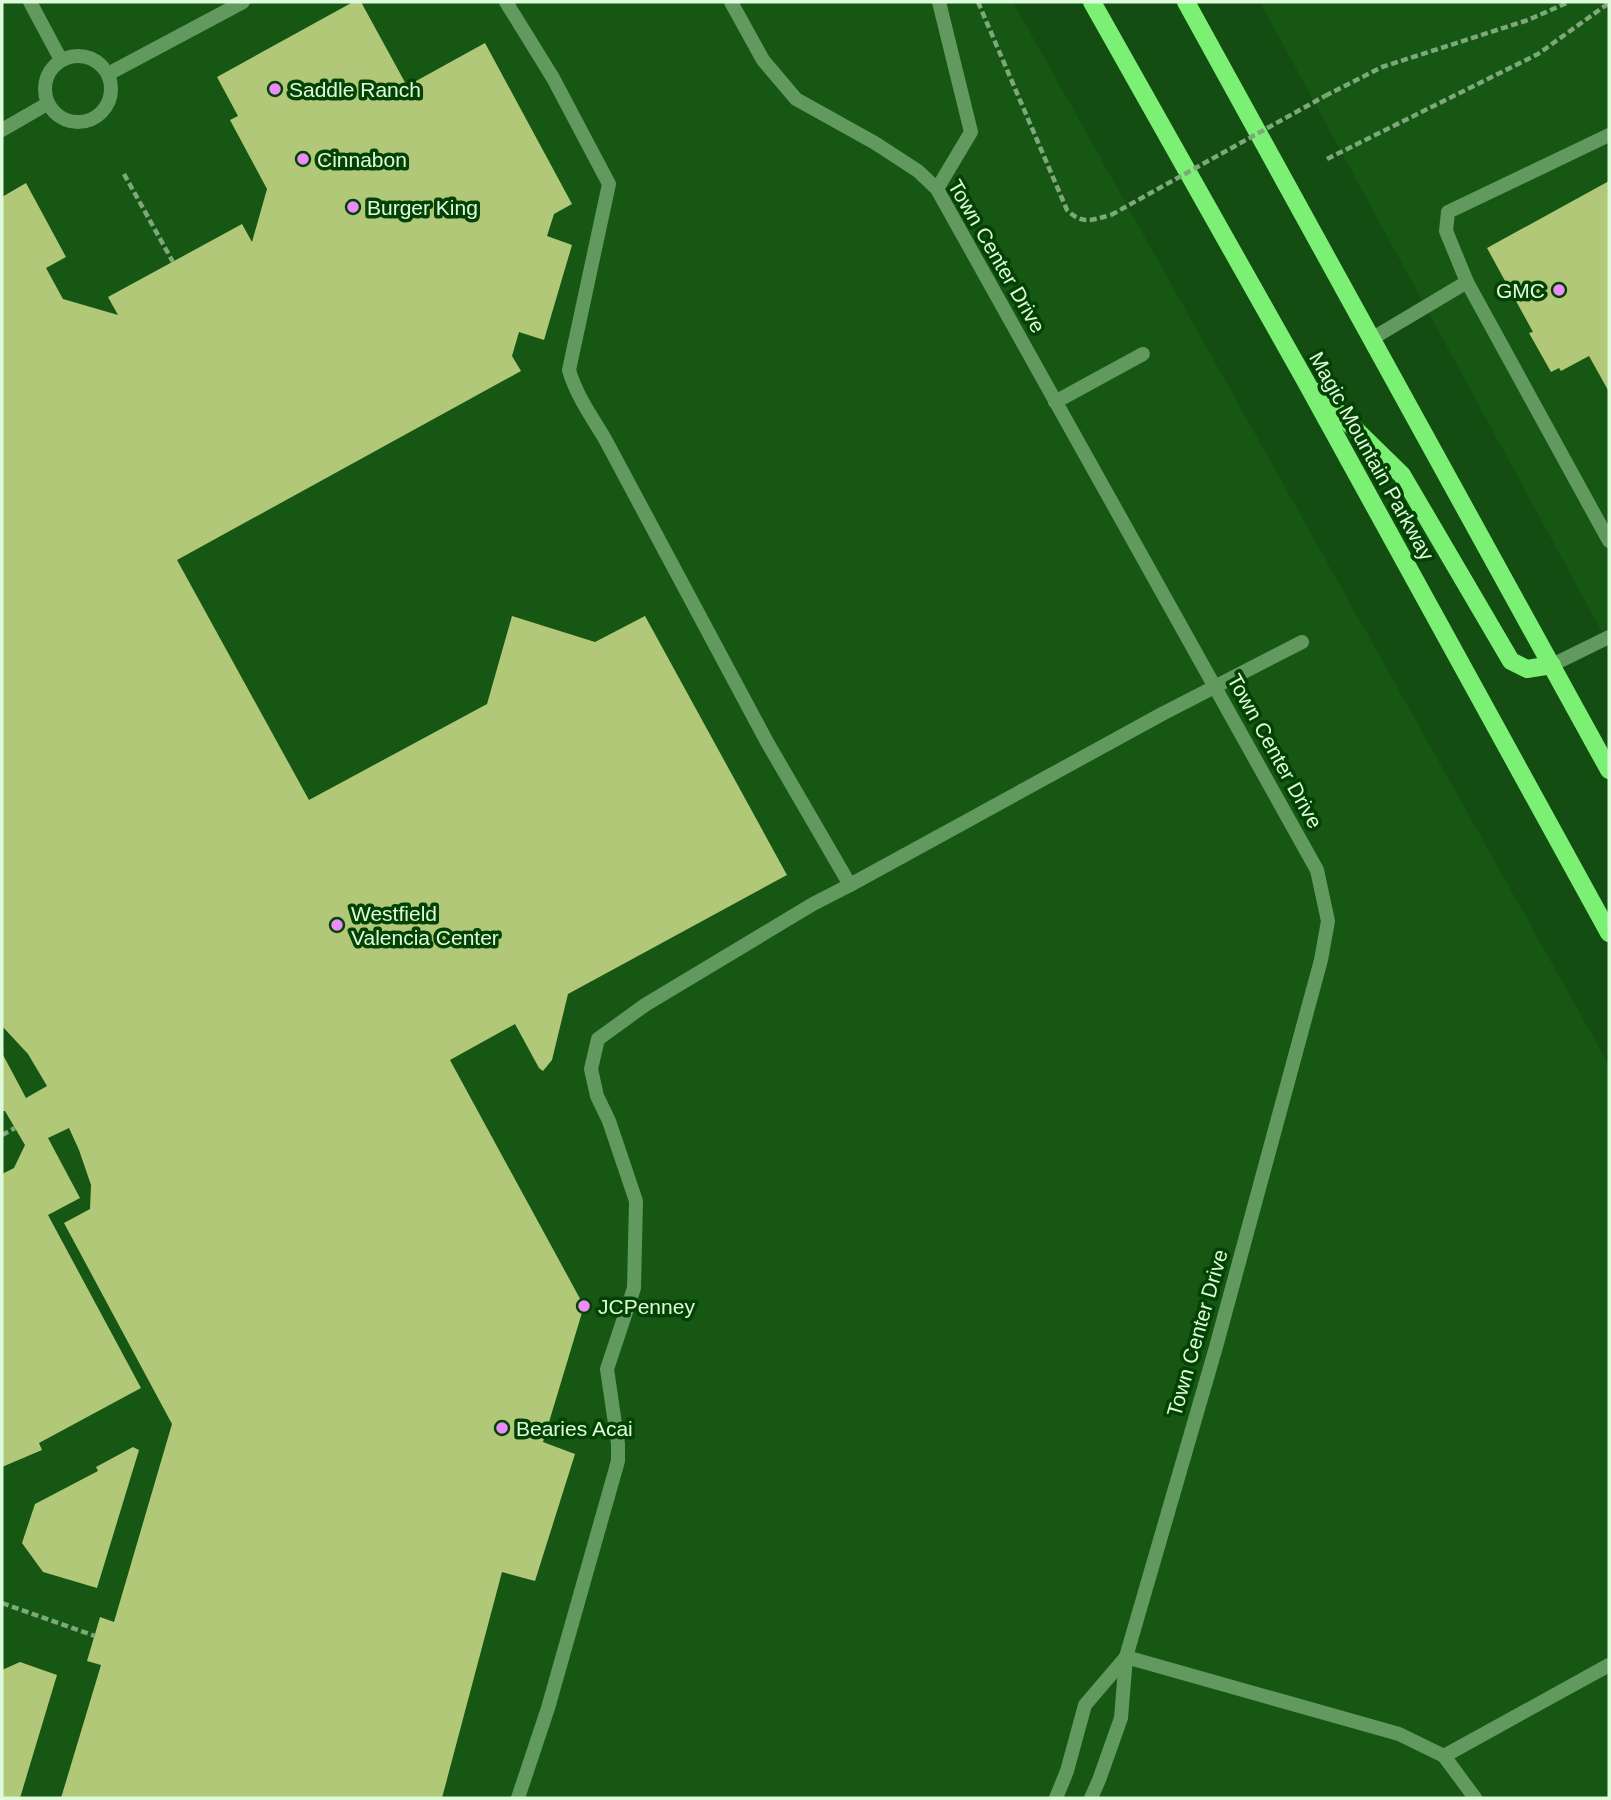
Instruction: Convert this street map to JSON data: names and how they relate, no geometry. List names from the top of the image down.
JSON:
{
  "streets": {
    "main road": ["Magic Mountain Parkway"],
    "street": ["Town Center Drive"]
  },
  "places": [
    "Saddle Ranch",
    "Cinnabon",
    "Burger King",
    "GMC",
    "Westfield Valencia Center",
    "JCPenney",
    "Bearies Acai"
  ]
}
